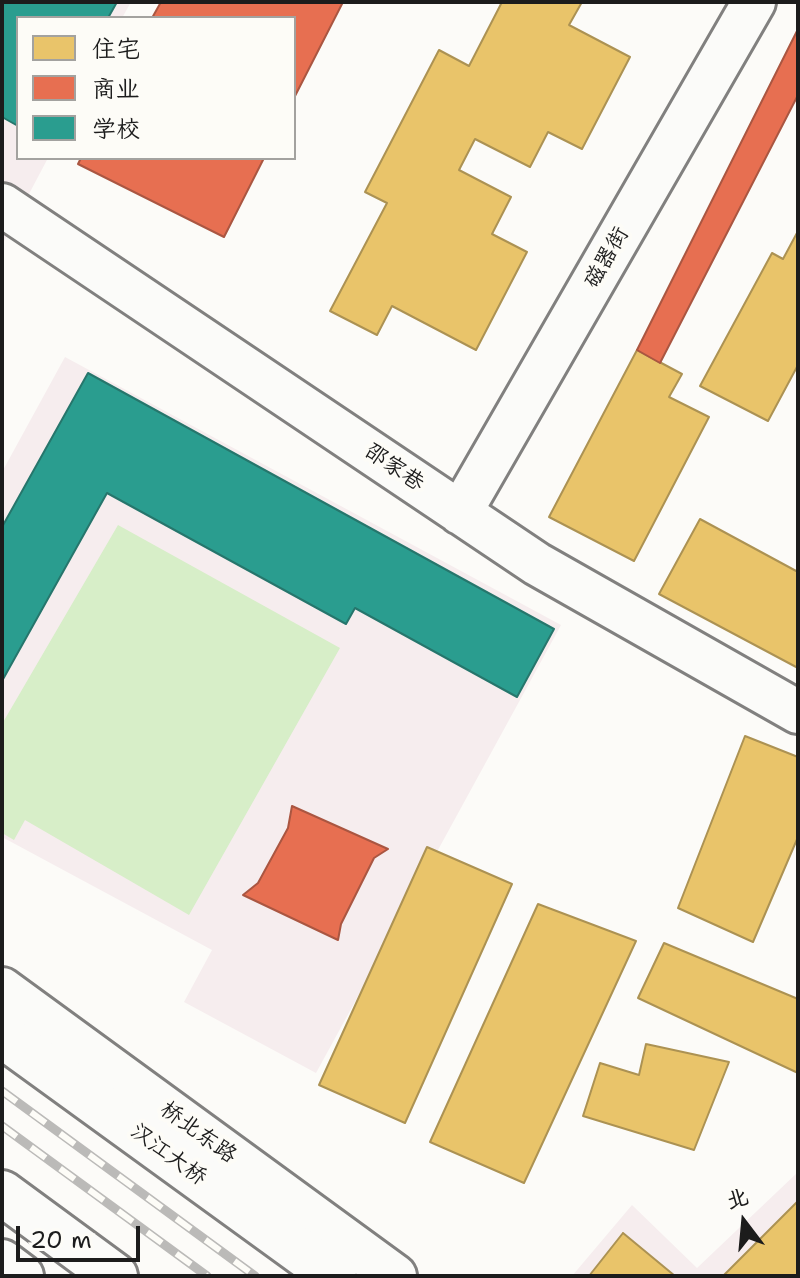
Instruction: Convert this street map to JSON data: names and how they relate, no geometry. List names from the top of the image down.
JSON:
{
  "streets": {
    "main road": ["汉江大桥"],
    "street": ["磁器街", "邵家巷", "桥北东路"]
  },
  "crossings": [
    ["磁器街", "邵家巷"]
  ],
  "legend": ["住宅", "商业", "学校"],
  "scale_bar": "20 m",
  "north": "top"
}
